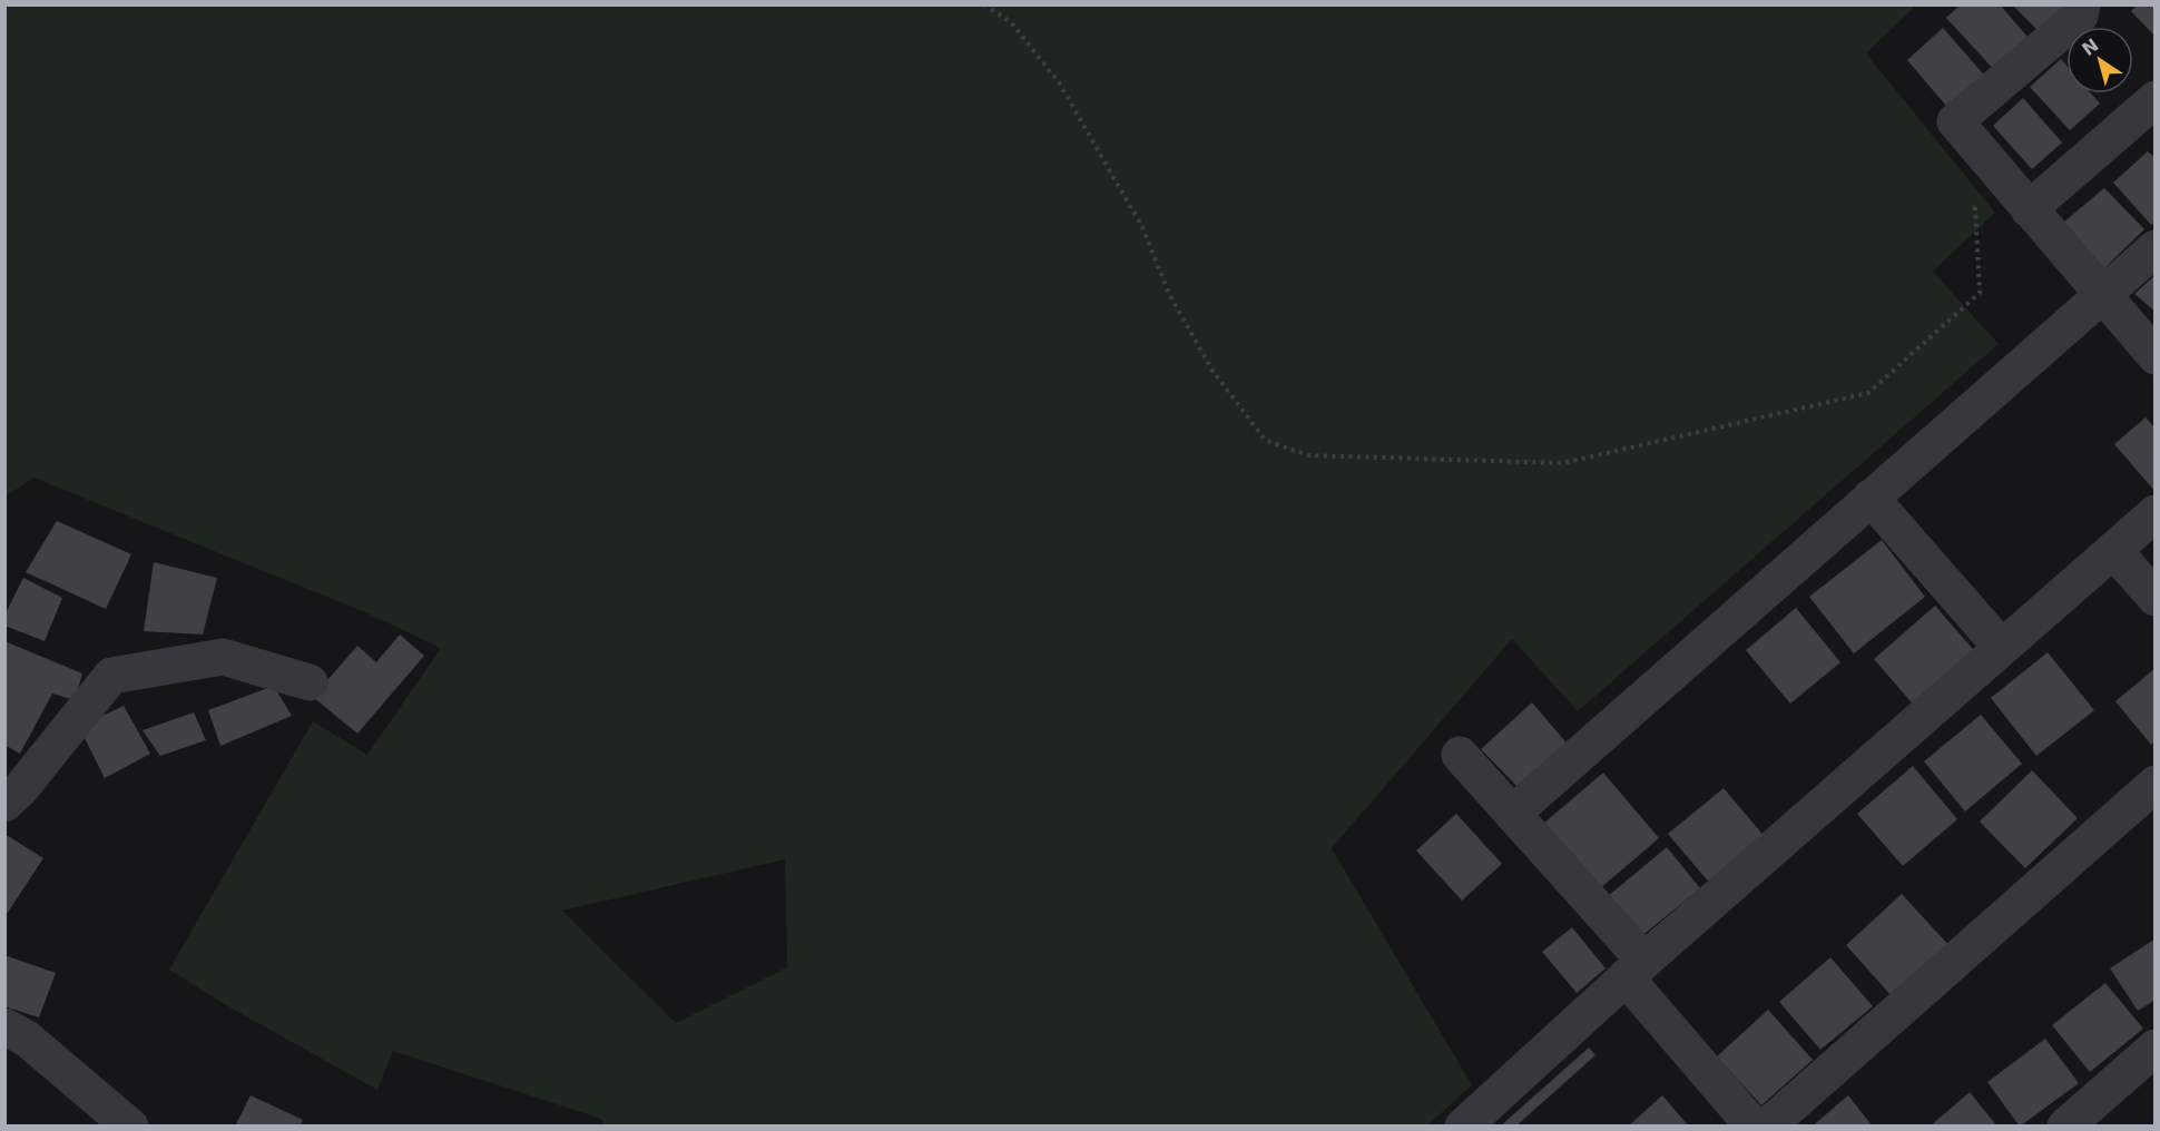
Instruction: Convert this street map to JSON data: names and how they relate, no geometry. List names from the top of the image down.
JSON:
{
  "north": "top left"
}
